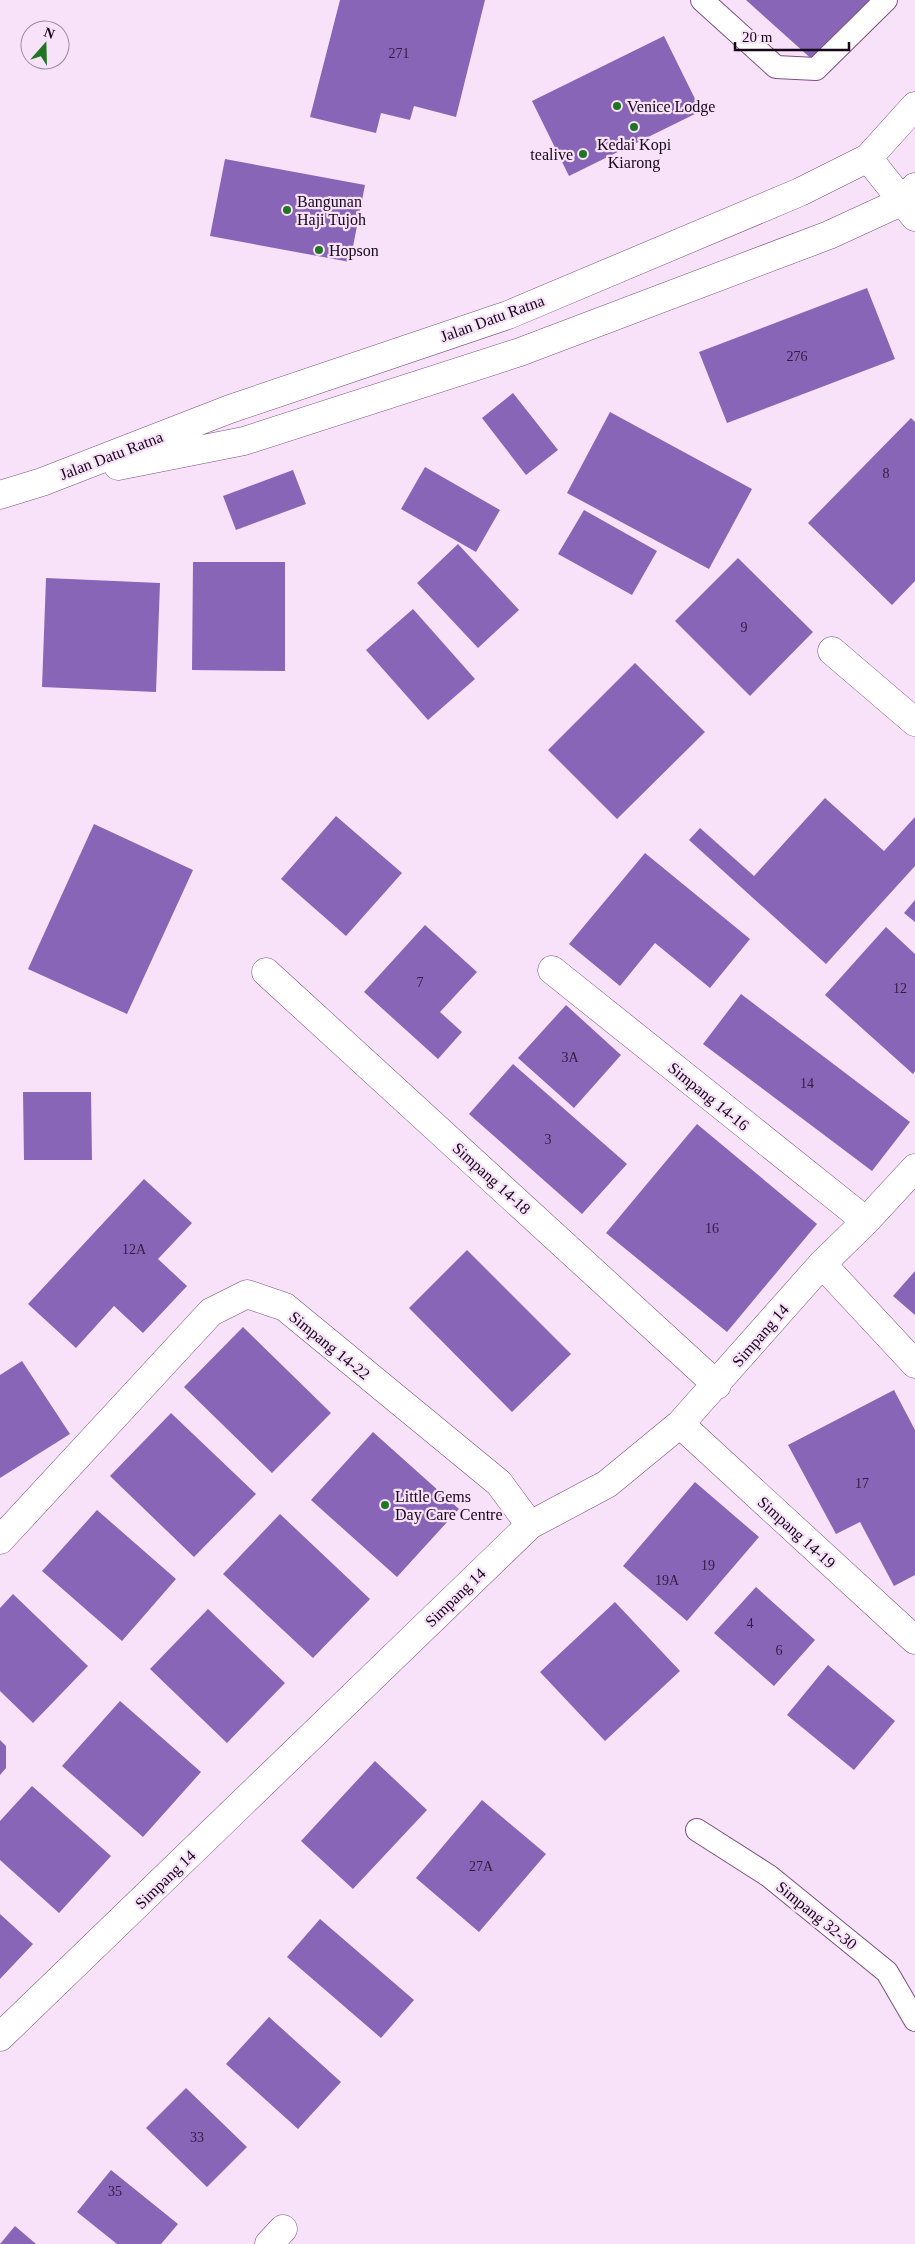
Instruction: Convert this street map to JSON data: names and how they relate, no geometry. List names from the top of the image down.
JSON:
{
  "streets": {
    "street": [
      "Jalan Datu Ratna",
      "Simpang 14-16",
      "Simpang 14-18",
      "Simpang 14",
      "Simpang 14-22",
      "Simpang 14-19"
    ],
    "lane": ["Simpang 32-30"]
  },
  "crossings": [
    ["Simpang 14-16", "Simpang 14"],
    ["Simpang 14-18", "Simpang 14"],
    ["Simpang 14", "Simpang 14-22"],
    ["Simpang 14", "Simpang 14-19"]
  ],
  "places": [
    "Venice Lodge",
    "Kedai Kopi Kiarong",
    "tealive",
    "Bangunan Haji Tujoh",
    "Hopson",
    "Little Gems Day Care Centre"
  ],
  "house_numbers": [
    "271",
    "276",
    "8",
    "9",
    "7",
    "12",
    "3A",
    "14",
    "3",
    "16",
    "12A",
    "17",
    "19",
    "19A",
    "4",
    "6",
    "27A",
    "33",
    "35"
  ],
  "scale_bar": "20 m",
  "north": "top"
}
